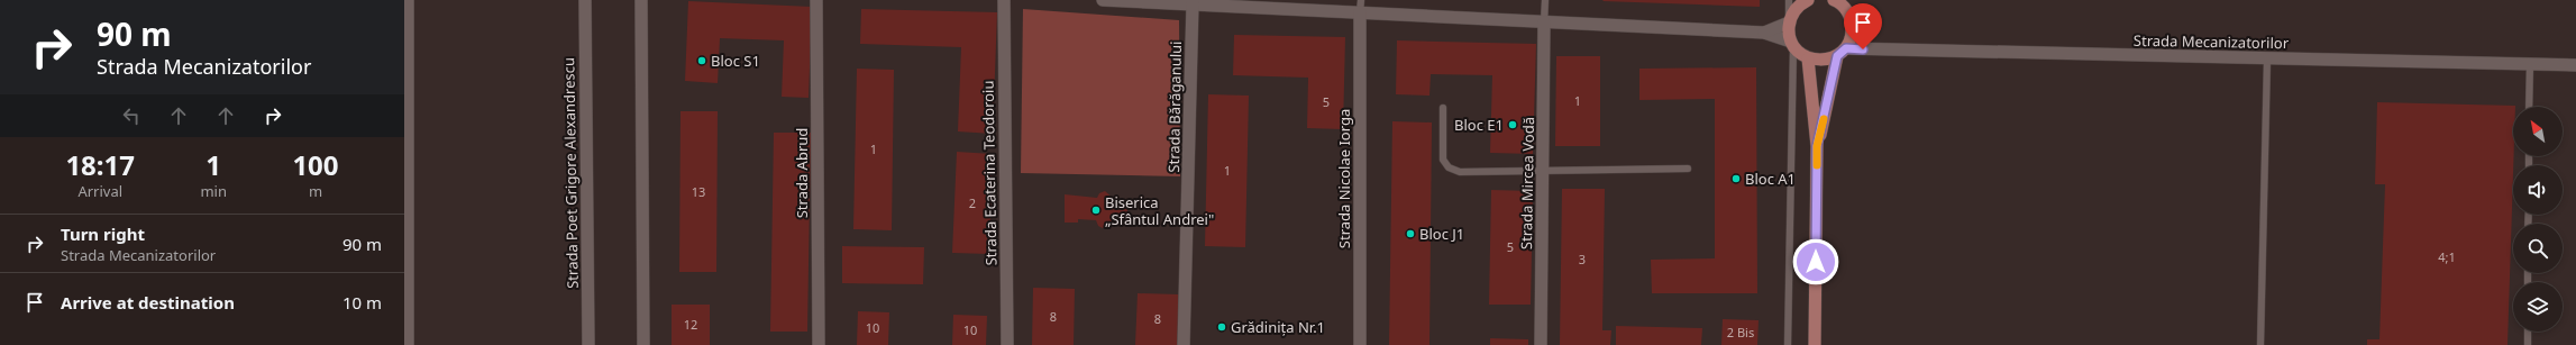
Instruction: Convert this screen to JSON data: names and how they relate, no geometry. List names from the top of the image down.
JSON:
{
  "streets": {
    "street": [
      "Strada Mecanizatorilor",
      "Strada Bărăganului",
      "Strada Poet Grigore Alexandrescu",
      "Strada Abrud",
      "Strada Ecaterina Teodoroiu",
      "Strada Nicolae Iorga",
      "Strada Mircea Vodă"
    ]
  },
  "places": [
    "Bloc S1",
    "Bloc E1",
    "Bloc A1",
    "Biserica „Sfântul Andrei\"",
    "Bloc J1",
    "Grădinița Nr.1"
  ],
  "house_numbers": [
    "1",
    "5",
    "1",
    "1",
    "13",
    "2",
    "5",
    "4;1",
    "3",
    "8",
    "8",
    "12",
    "10",
    "10",
    "2 Bis"
  ],
  "north": "top left",
  "page": {
    "turn": ["90 m", "Strada Mecanizatorilor"],
    "eta": [
      "18:17",
      "Arrival",
      "1",
      "min",
      "100",
      "m"
    ],
    "list": [
      {
        "name": "Turn right",
        "note": "Strada Mecanizatorilor",
        "value": "90 m"
      },
      {
        "name": "Arrive at destination",
        "value": "10 m"
      }
    ]
  }
}
